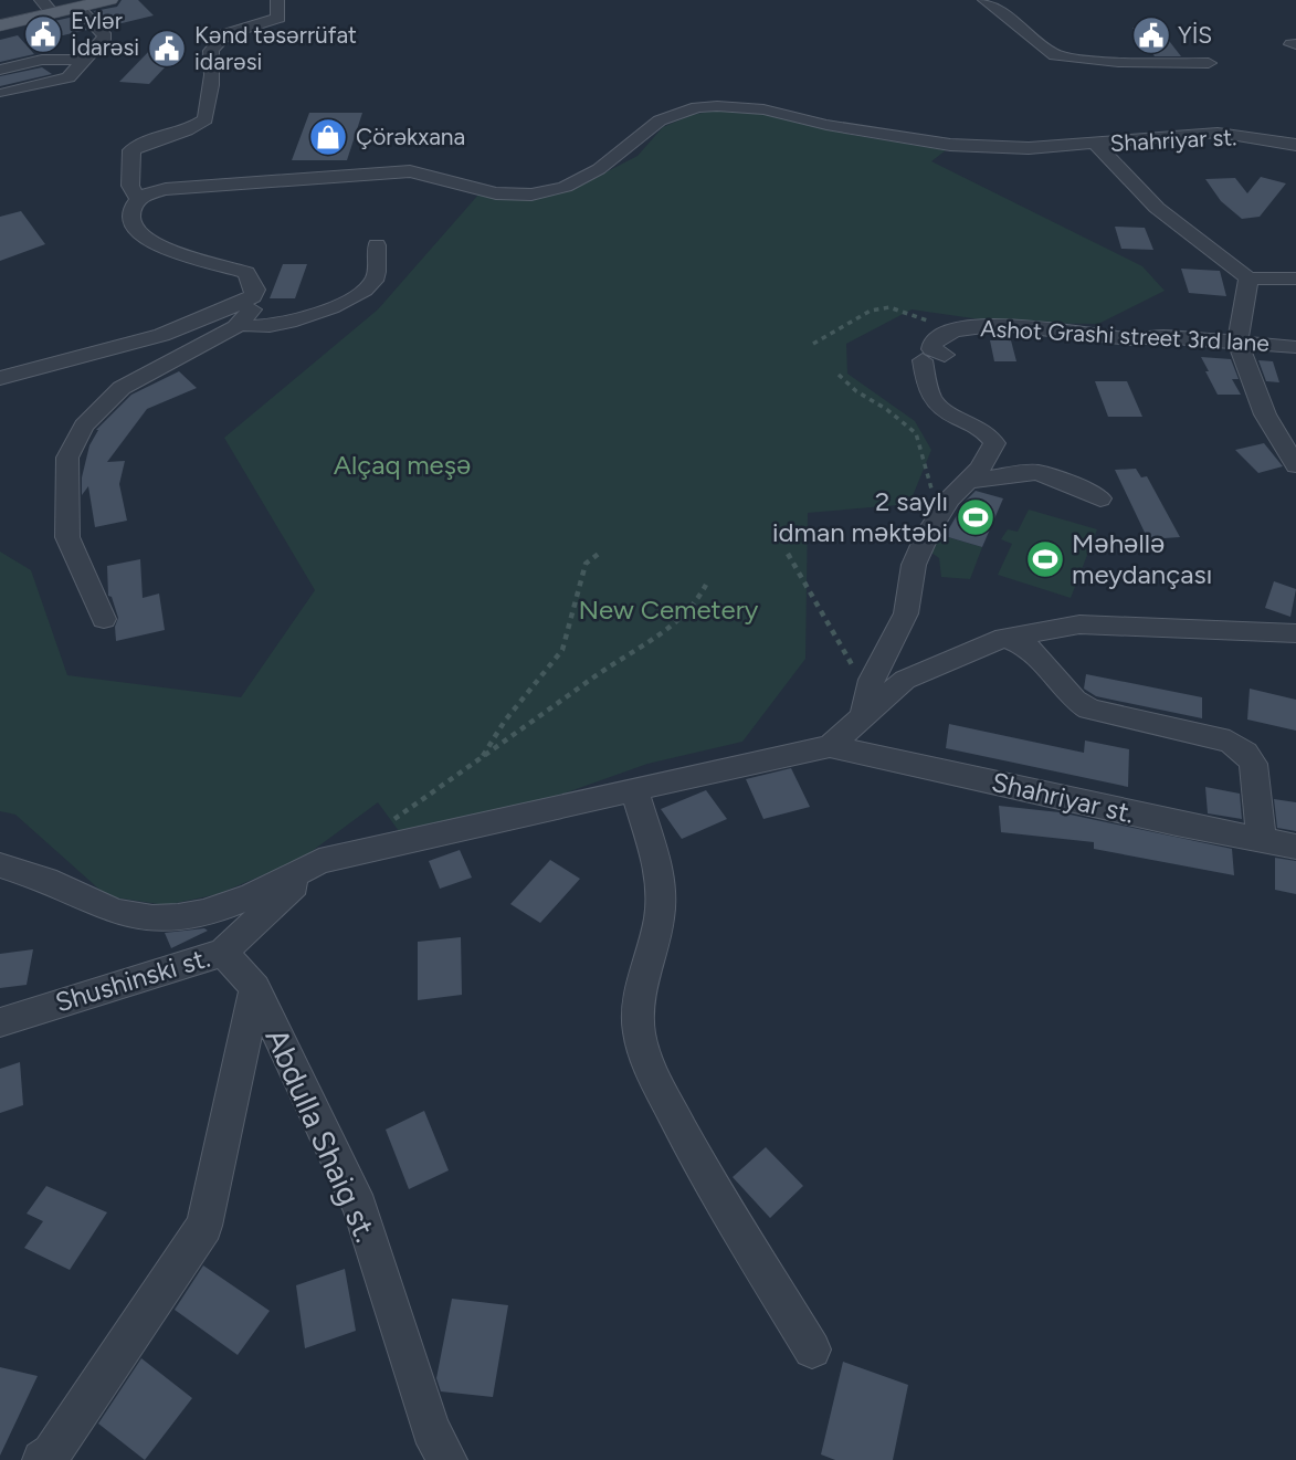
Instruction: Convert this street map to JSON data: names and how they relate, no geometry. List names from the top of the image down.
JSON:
{
  "streets": {
    "street": [
      "Shahriyar st.",
      "Ashot Grashi street 3rd lane",
      "Shushinski st.",
      "Abdulla Shaig st."
    ]
  },
  "crossings": [
    ["Shushinski st.", "Abdulla Shaig st."]
  ],
  "parks": ["Alçaq meşə", "New Cemetery"],
  "places": {
    "public building": ["Evlər İdarəsi", "YİS", "Kənd təsərrüfat idarəsi"],
    "shop": ["Çörəkxana"],
    "sports": ["2 saylı idman məktəbi", "Məhəllə meydançası"]
  }
}
